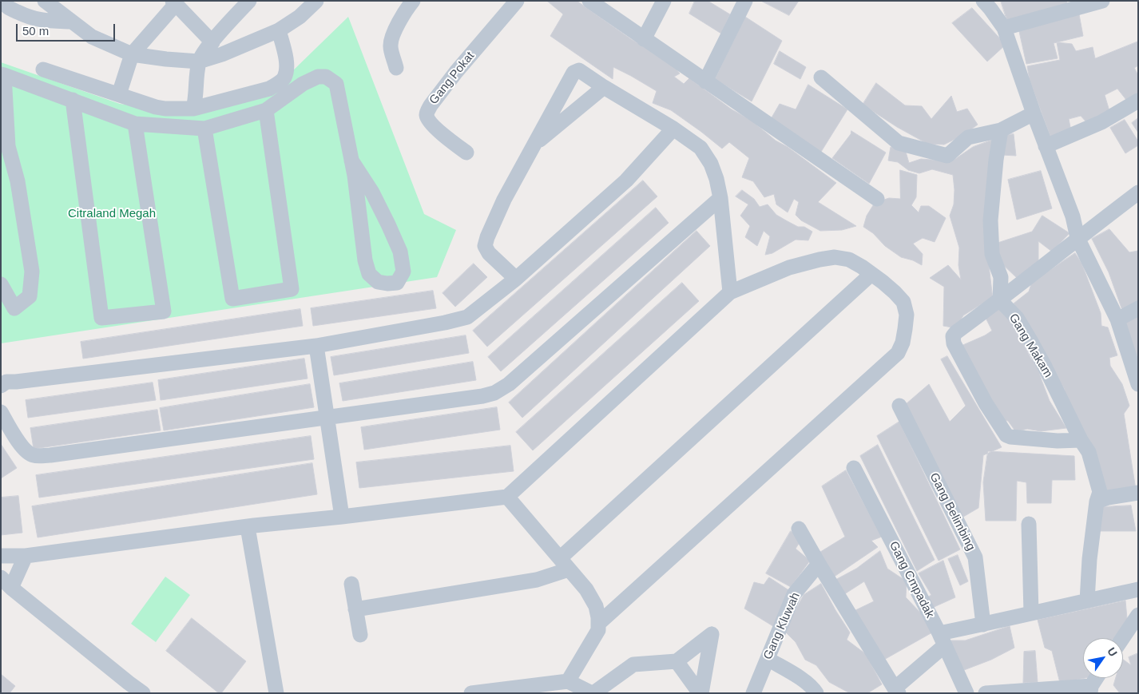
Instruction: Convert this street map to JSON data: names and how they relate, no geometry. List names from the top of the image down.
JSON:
{
  "streets": {
    "street": [
      "Gang Pokat",
      "Gang Makam",
      "Gang Belimbing",
      "Gang Cmpadak",
      "Gang Kluwah"
    ]
  },
  "parks": ["Citraland Megah"],
  "scale_bar": "50 m",
  "north": "top right"
}
